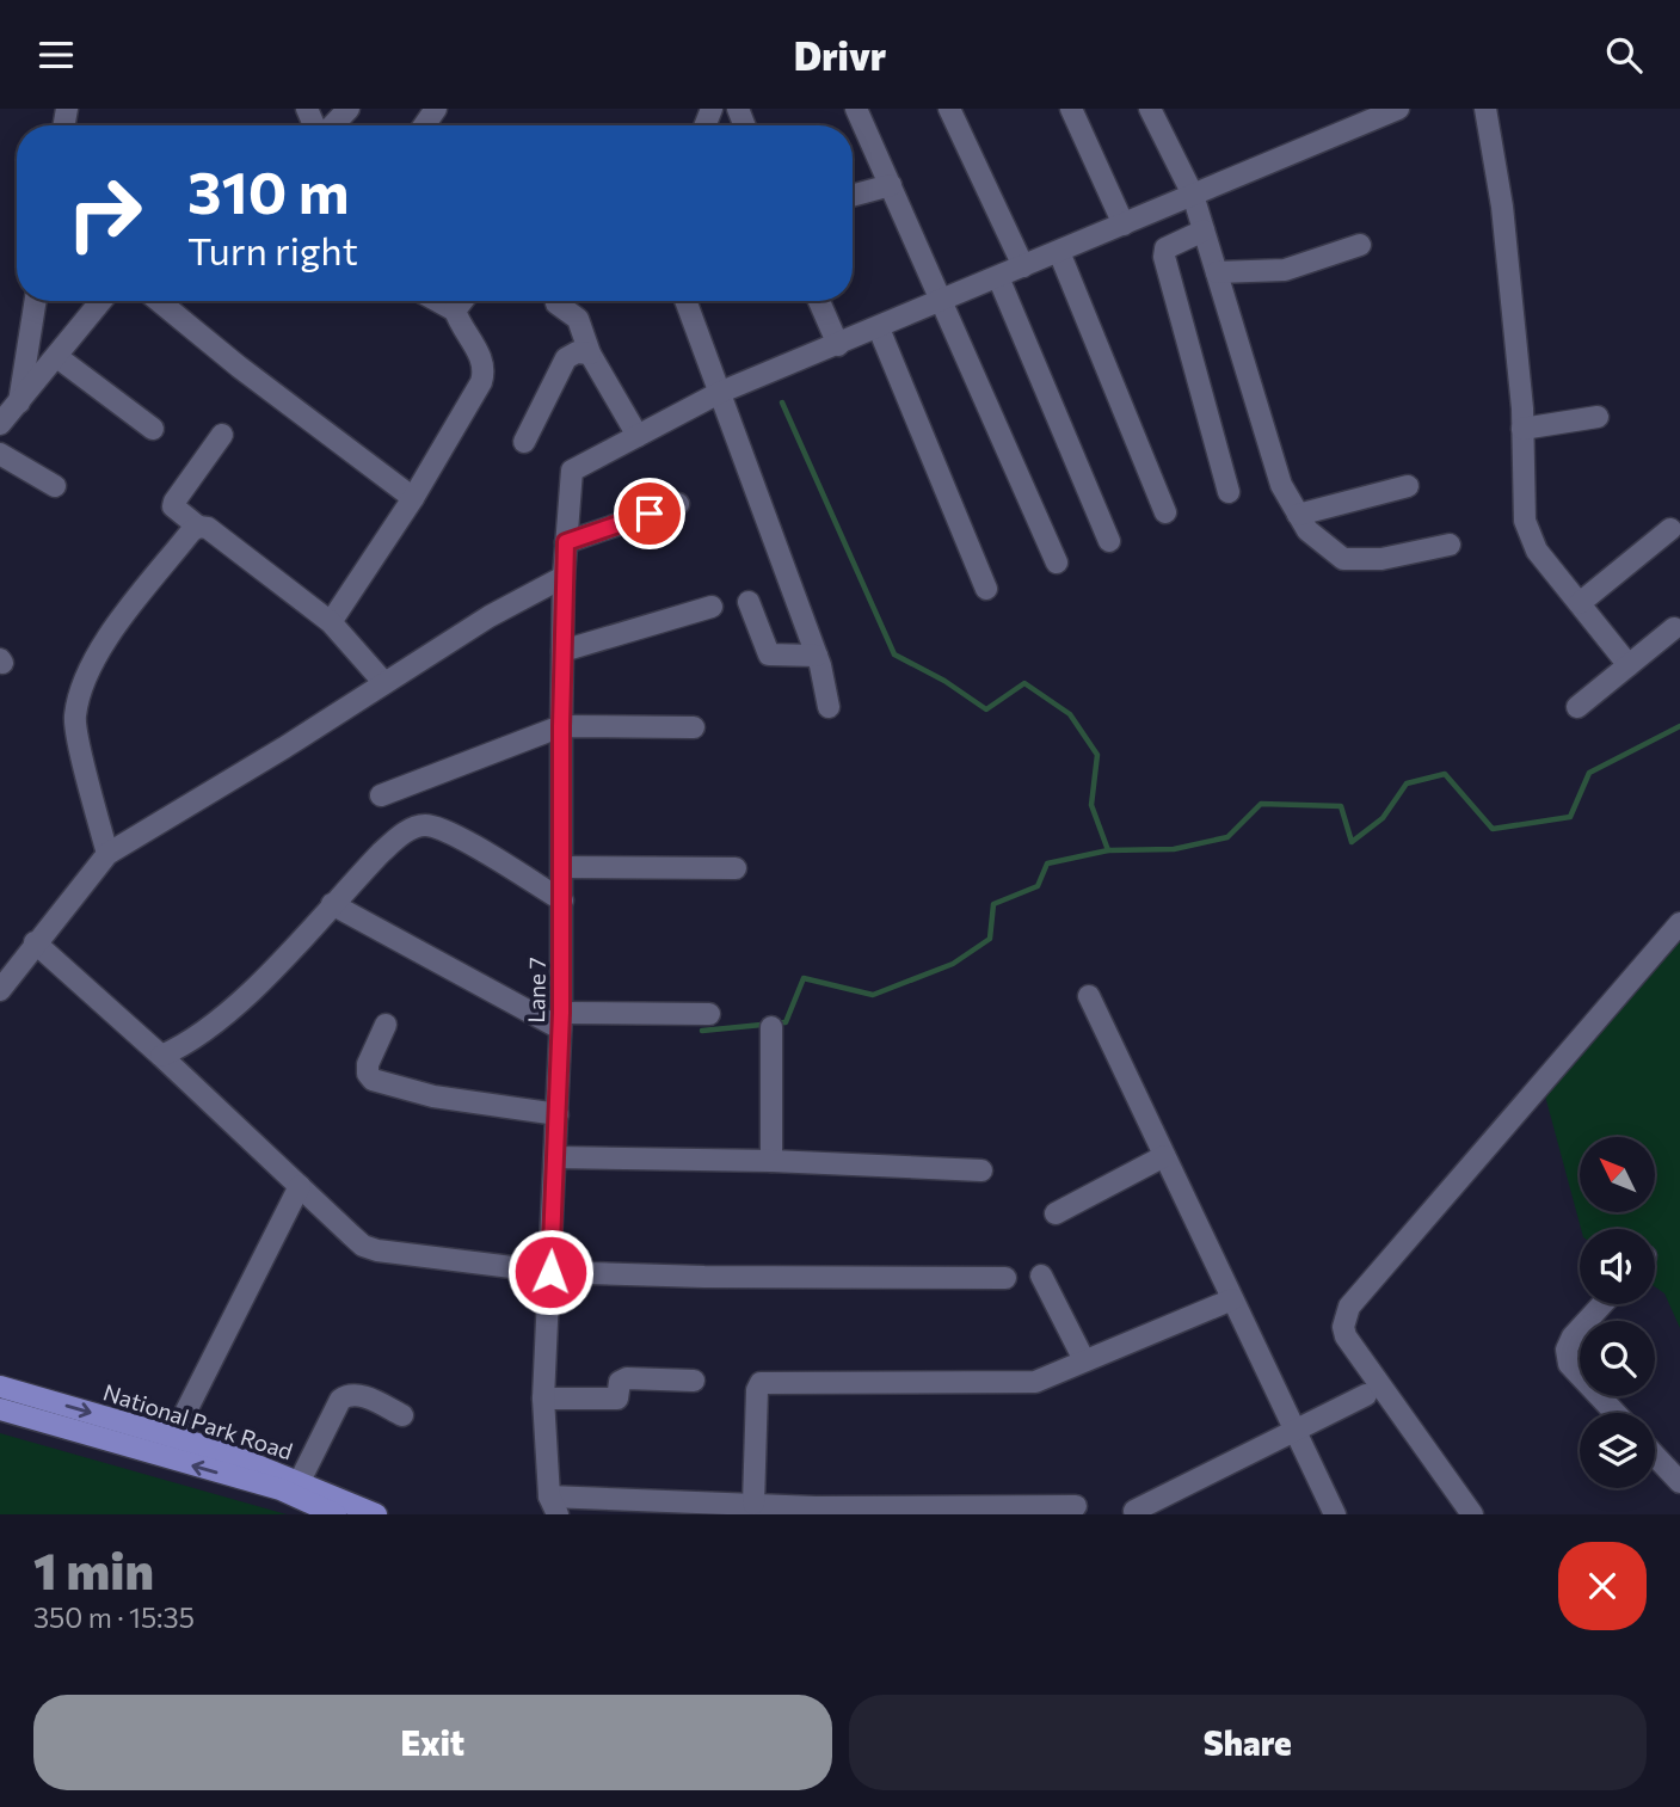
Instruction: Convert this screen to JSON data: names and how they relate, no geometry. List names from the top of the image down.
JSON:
{
  "streets": {
    "main road": ["National Park Road"],
    "street": ["Lane 7"]
  },
  "north": "top left",
  "page": {
    "header": "Drivr",
    "turn": ["310 m", "Turn right"],
    "heading": ["1 min", "350 m · 15:35"],
    "buttons": ["Exit", "Share"]
  }
}
